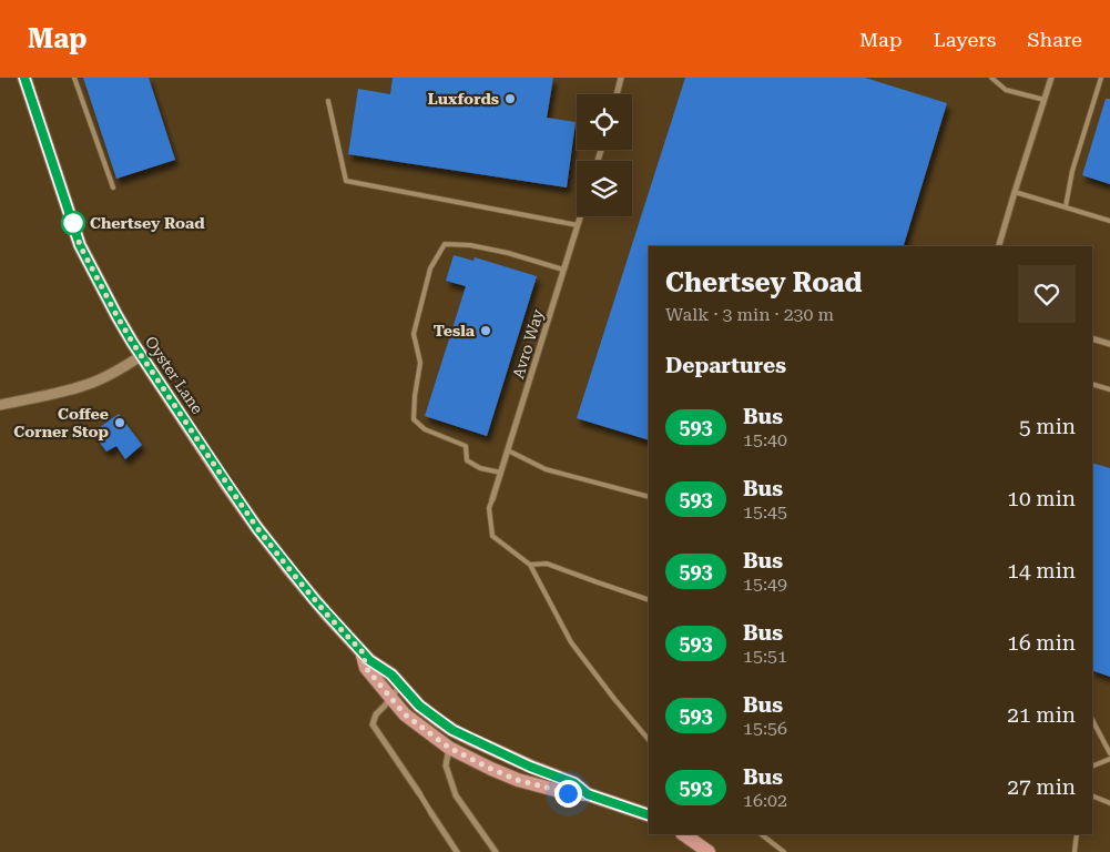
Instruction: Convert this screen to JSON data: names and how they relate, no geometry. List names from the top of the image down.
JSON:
{
  "streets": {
    "main road": ["Oyster Lane"],
    "street": ["Avro Way"]
  },
  "places": [
    "Luxfords",
    "Chertsey Road",
    "Tesla",
    "Coffee Corner Stop"
  ],
  "lines": ["bus line 593"],
  "page": {
    "header": "Map",
    "nav": ["Map", "Layers", "Share"],
    "heading": [
      ["Chertsey Road", "Walk · 3 min · 230 m"],
      "Departures"
    ],
    "list": [
      {
        "mark": "593",
        "name": "Bus",
        "note": "15:40",
        "value": "5 min"
      },
      {
        "mark": "593",
        "name": "Bus",
        "note": "15:45",
        "value": "10 min"
      },
      {
        "mark": "593",
        "name": "Bus",
        "note": "15:49",
        "value": "14 min"
      },
      {
        "mark": "593",
        "name": "Bus",
        "note": "15:51",
        "value": "16 min"
      },
      {
        "mark": "593",
        "name": "Bus",
        "note": "15:56",
        "value": "21 min"
      },
      {
        "mark": "593",
        "name": "Bus",
        "note": "16:02",
        "value": "27 min"
      }
    ]
  }
}
